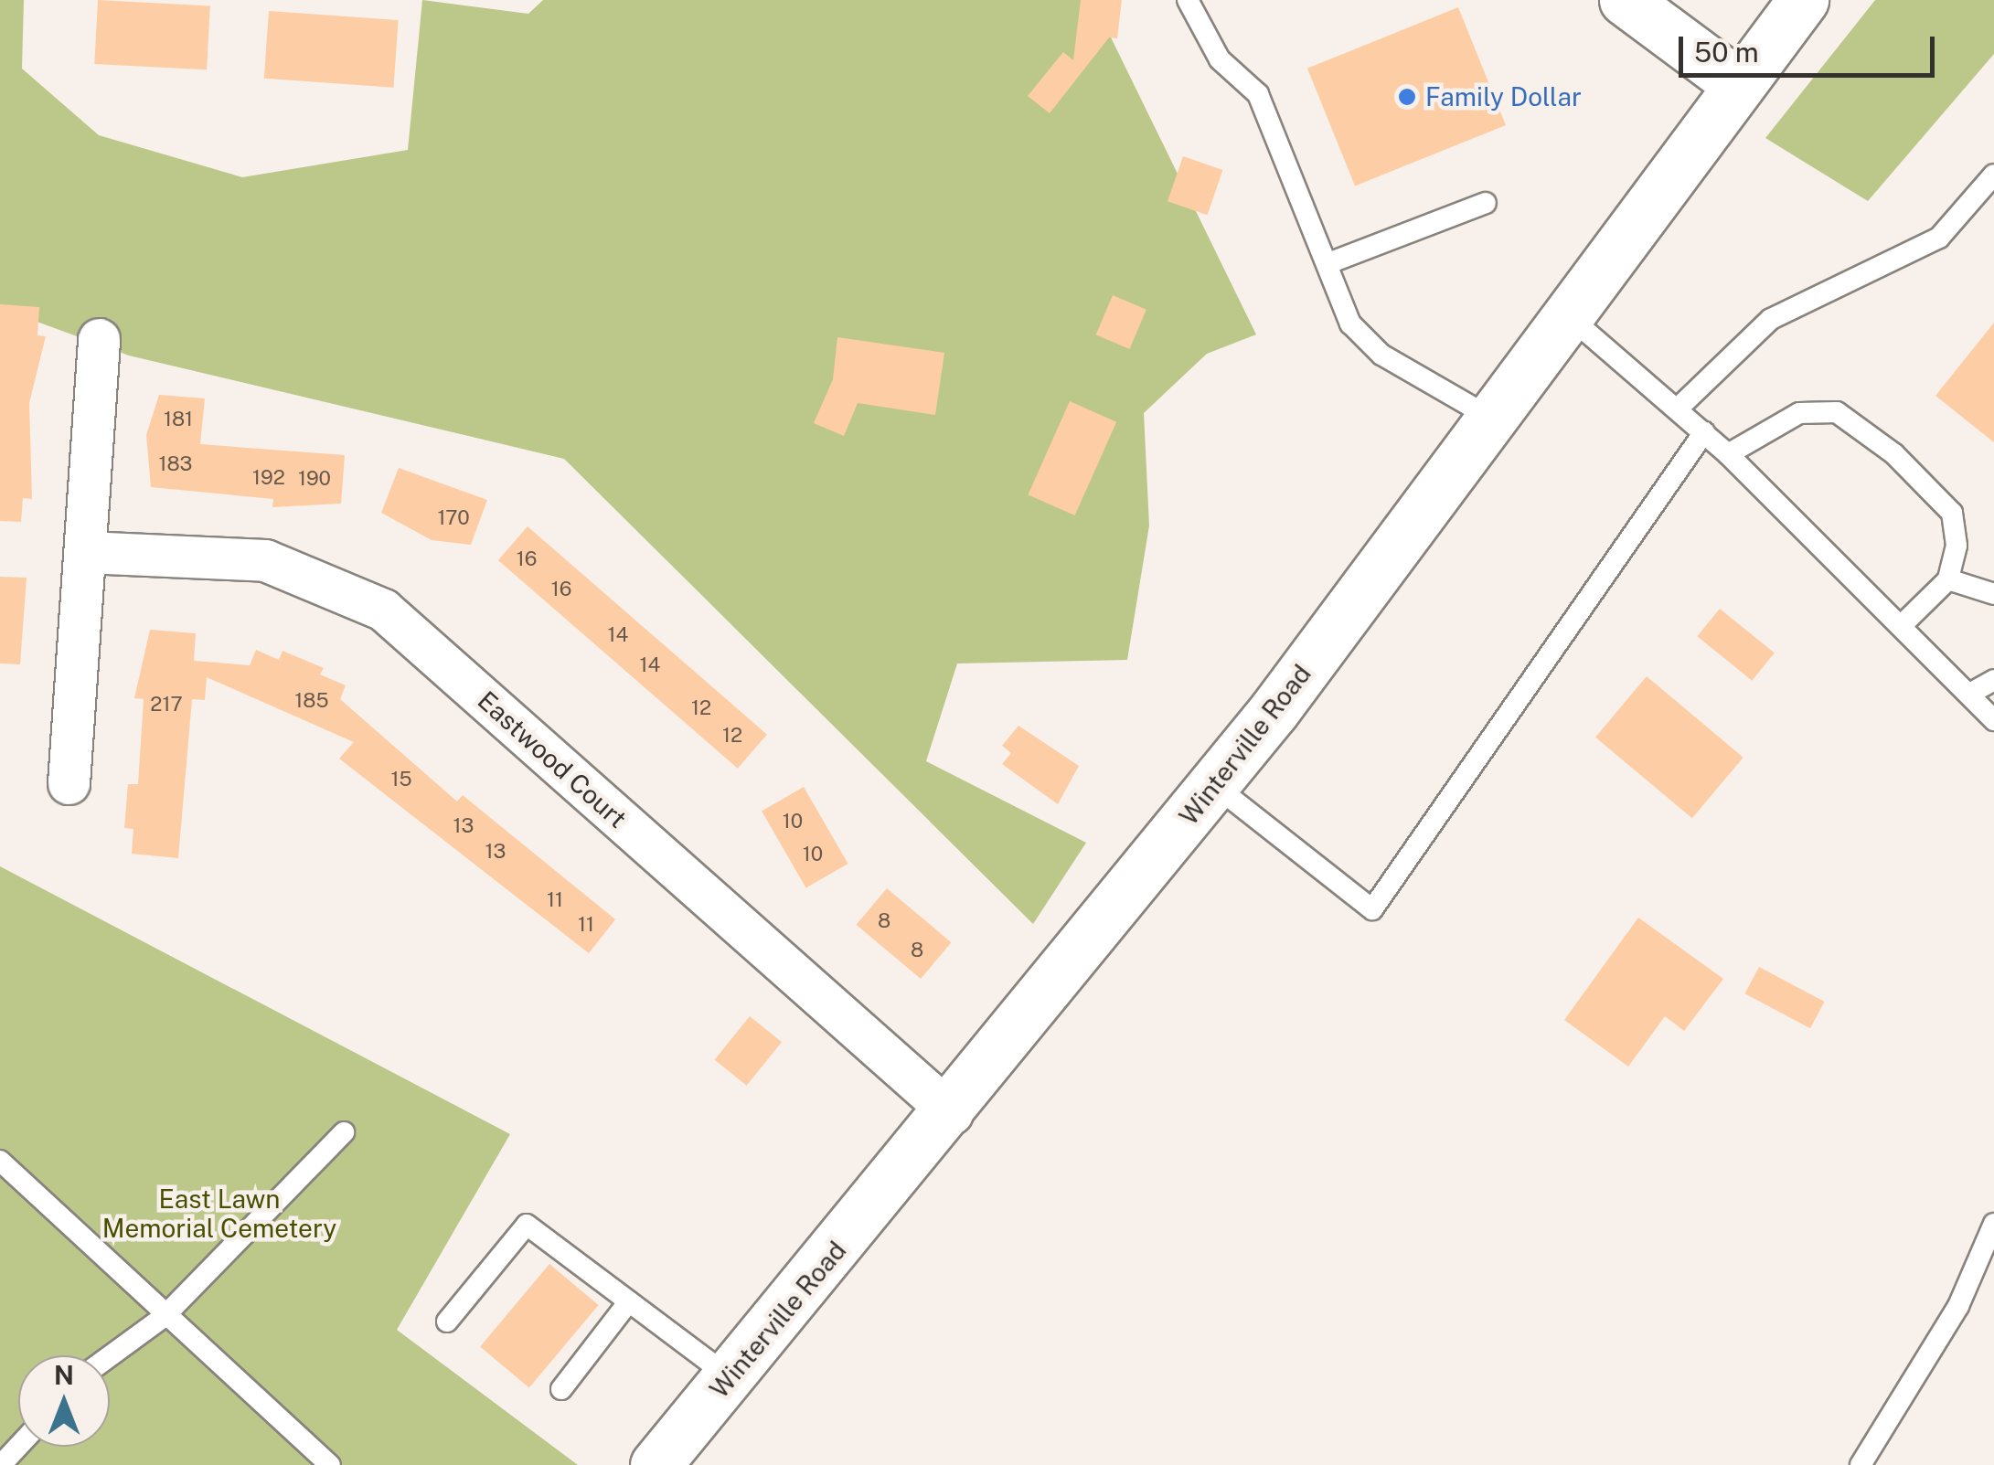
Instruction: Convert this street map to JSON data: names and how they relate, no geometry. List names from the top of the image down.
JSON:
{
  "streets": {
    "street": ["Winterville Road", "Eastwood Court"]
  },
  "crossings": [
    ["Winterville Road", "Eastwood Court"]
  ],
  "parks": ["East Lawn Memorial Cemetery"],
  "places": ["Family Dollar"],
  "house_numbers": [
    "181",
    "183",
    "192",
    "190",
    "170",
    "16",
    "16",
    "14",
    "14",
    "185",
    "217",
    "12",
    "12",
    "15",
    "10",
    "13",
    "13",
    "10",
    "11",
    "8",
    "11",
    "8"
  ],
  "scale_bar": "50 m",
  "north": "top"
}
